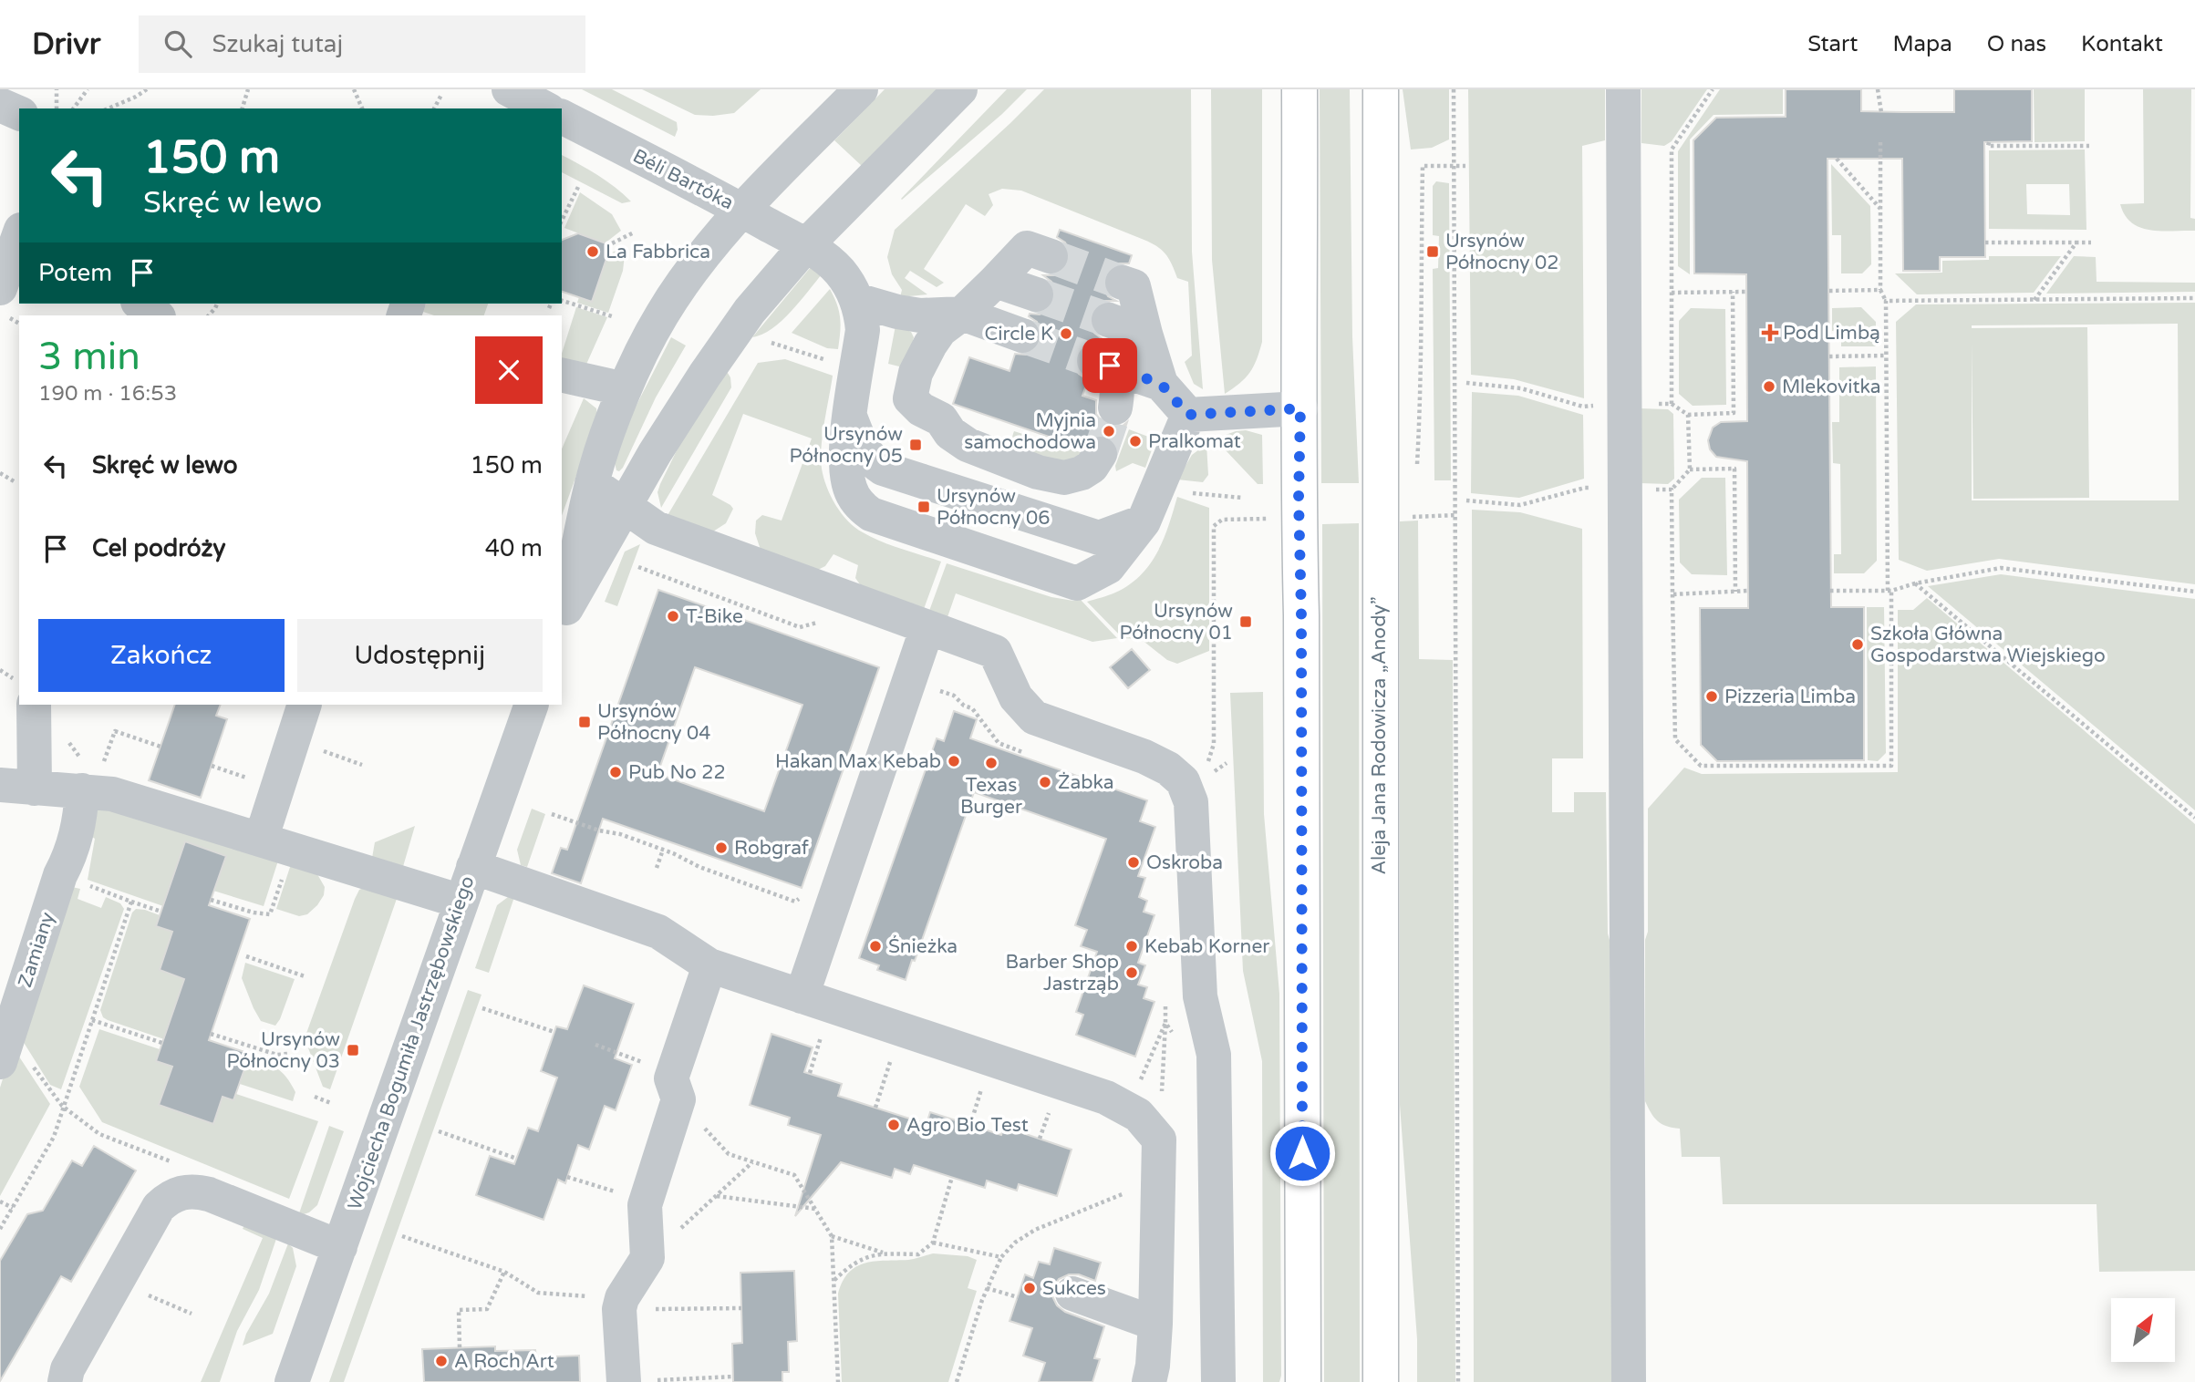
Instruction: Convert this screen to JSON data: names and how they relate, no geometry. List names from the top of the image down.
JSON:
{
  "streets": {
    "main road": ["Aleja Jana Rodowicza „Anody”"],
    "street": ["Béli Bartóka", "Zamiany", "Wojciecha Bogumiła Jastrzębowskiego"]
  },
  "places": {
    "other": [
      "La Fabbrica",
      "Circle K",
      "Mlekovitka",
      "Myjnia samochodowa",
      "Pralkomat",
      "T-Bike",
      "Szkoła Główna Gospodarstwa Wiejskiego",
      "Pizzeria Limba",
      "Hakan Max Kebab",
      "Texas Burger",
      "Pub No 22",
      "Żabka",
      "Robgraf",
      "Oskroba",
      "Śnieżka",
      "Kebab Korner",
      "Barber Shop Jastrząb",
      "Agro Bio Test",
      "Sukces",
      "A Roch Art"
    ],
    "transit": [
      "Ursynów Północny 02",
      "Ursynów Północny 05",
      "Ursynów Północny 06",
      "Ursynów Północny 01",
      "Ursynów Północny 04",
      "Ursynów Północny 03"
    ],
    "health": ["Pod Limbą"]
  },
  "north": "top right",
  "page": {
    "header": "Drivr",
    "search": "Szukaj tutaj",
    "nav": [
      "Start",
      "Mapa",
      "O nas",
      "Kontakt"
    ],
    "turn": ["150 m", "Skręć w lewo"],
    "then": "Potem",
    "heading": ["3 min", "190 m · 16:53"],
    "list": [
      {
        "name": "Skręć w lewo",
        "value": "150 m"
      },
      {
        "name": "Cel podróży",
        "value": "40 m"
      }
    ],
    "buttons": ["Zakończ", "Udostępnij"]
  }
}
